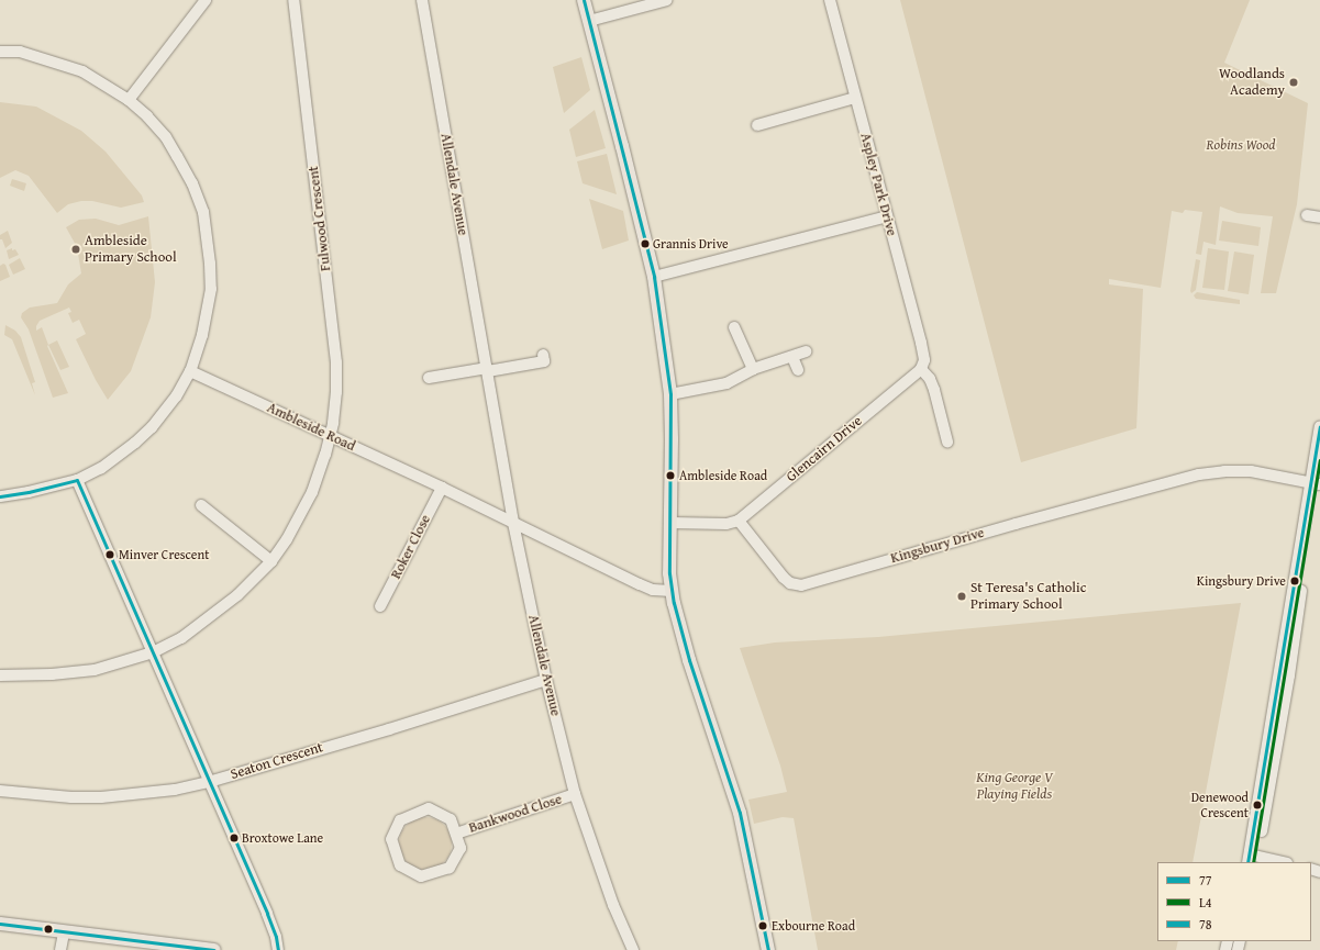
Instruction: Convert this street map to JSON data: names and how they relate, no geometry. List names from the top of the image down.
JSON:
{
  "streets": {
    "street": [
      "Allendale Avenue",
      "Aspley Park Drive",
      "Fulwood Crescent",
      "Ambleside Road",
      "Glencairn Drive",
      "Kingsbury Drive",
      "Roker Close",
      "Seaton Crescent",
      "Bankwood Close"
    ]
  },
  "crossings": [
    ["Allendale Avenue", "Ambleside Road"],
    ["Allendale Avenue", "Seaton Crescent"],
    ["Allendale Avenue", "Bankwood Close"],
    ["Aspley Park Drive", "Glencairn Drive"],
    ["Fulwood Crescent", "Ambleside Road"],
    ["Ambleside Road", "Roker Close"],
    ["Glencairn Drive", "Kingsbury Drive"]
  ],
  "parks": ["Robins Wood", "King George V Playing Fields"],
  "places": [
    "Woodlands Academy",
    "Grannis Drive",
    "Ambleside Primary School",
    "Ambleside Road",
    "Minver Crescent",
    "Kingsbury Drive",
    "St Teresa's Catholic Primary School",
    "Denewood Crescent",
    "Broxtowe Lane",
    "Exbourne Road"
  ],
  "lines": ["transit line 77", "transit line L4", "transit line 78"],
  "legend": ["77", "L4", "78"]
}
